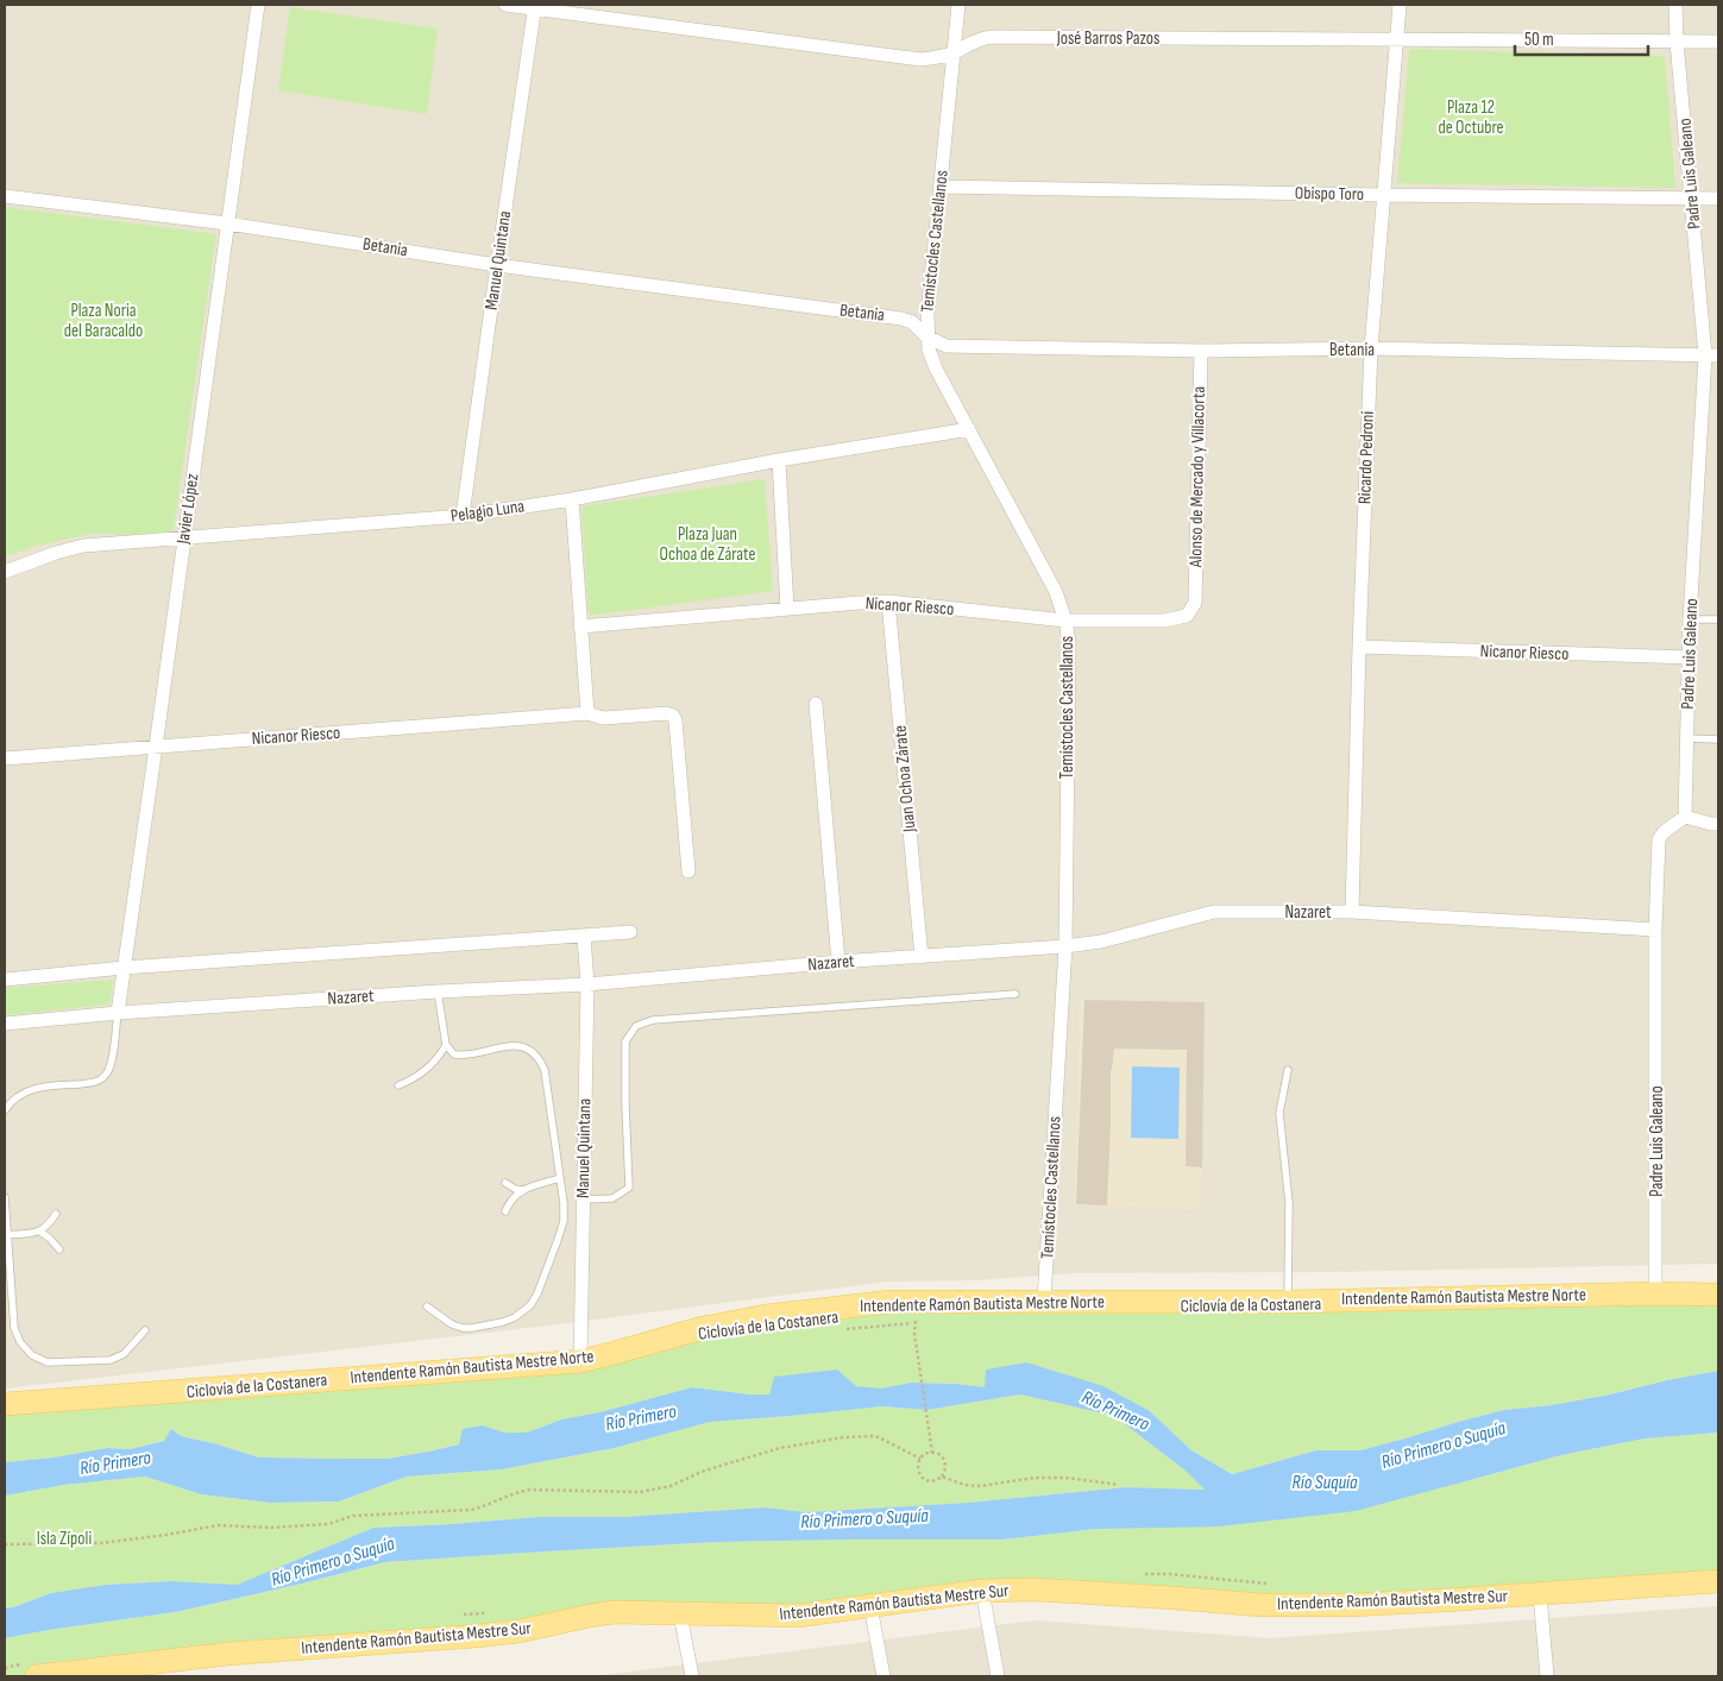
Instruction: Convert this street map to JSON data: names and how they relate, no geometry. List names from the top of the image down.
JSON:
{
  "streets": {
    "main road": ["Intendente Ramón Bautista Mestre Norte", "Intendente Ramón Bautista Mestre Sur"],
    "street": [
      "José Barros Pazos",
      "Padre Luis Galeano",
      "Obispo Toro",
      "Temístocles Castellanos",
      "Betania",
      "Manuel Quintana",
      "Ricardo Pedroni",
      "Alonso de Mercado y Villacorta",
      "Javier López",
      "Pelagio Luna",
      "Nicanor Riesco",
      "Juan Ochoa Zárate",
      "Nazaret"
    ],
    "path": ["Ciclovía de la Costanera"]
  },
  "crossings": [
    ["José Barros Pazos", "Padre Luis Galeano"],
    ["José Barros Pazos", "Temístocles Castellanos"],
    ["José Barros Pazos", "Manuel Quintana"],
    ["José Barros Pazos", "Ricardo Pedroni"],
    ["Padre Luis Galeano", "Obispo Toro"],
    ["Padre Luis Galeano", "Betania"],
    ["Padre Luis Galeano", "Nicanor Riesco"],
    ["Padre Luis Galeano", "Nazaret"],
    ["Padre Luis Galeano", "Intendente Ramón Bautista Mestre Norte"],
    ["Obispo Toro", "Temístocles Castellanos"],
    ["Obispo Toro", "Ricardo Pedroni"],
    ["Temístocles Castellanos", "Betania"],
    ["Temístocles Castellanos", "Pelagio Luna"],
    ["Temístocles Castellanos", "Nicanor Riesco"],
    ["Temístocles Castellanos", "Nazaret"],
    ["Temístocles Castellanos", "Intendente Ramón Bautista Mestre Norte"],
    ["Betania", "Manuel Quintana"],
    ["Betania", "Ricardo Pedroni"],
    ["Betania", "Alonso de Mercado y Villacorta"],
    ["Betania", "Javier López"],
    ["Manuel Quintana", "Pelagio Luna"],
    ["Manuel Quintana", "Nazaret"],
    ["Manuel Quintana", "Intendente Ramón Bautista Mestre Norte"],
    ["Ricardo Pedroni", "Nicanor Riesco"],
    ["Ricardo Pedroni", "Nazaret"],
    ["Alonso de Mercado y Villacorta", "Nicanor Riesco"],
    ["Javier López", "Pelagio Luna"],
    ["Javier López", "Nicanor Riesco"],
    ["Javier López", "Nazaret"],
    ["Nicanor Riesco", "Juan Ochoa Zárate"],
    ["Juan Ochoa Zárate", "Nazaret"]
  ],
  "water": ["Río Primero", "Río Primero o Suquía", "Río Suquía"],
  "parks": [
    "Plaza 12 de Octubre",
    "Plaza Noria del Baracaldo",
    "Plaza Juan Ochoa de Zárate",
    "Isla Zípoli"
  ],
  "scale_bar": "50 m"
}
